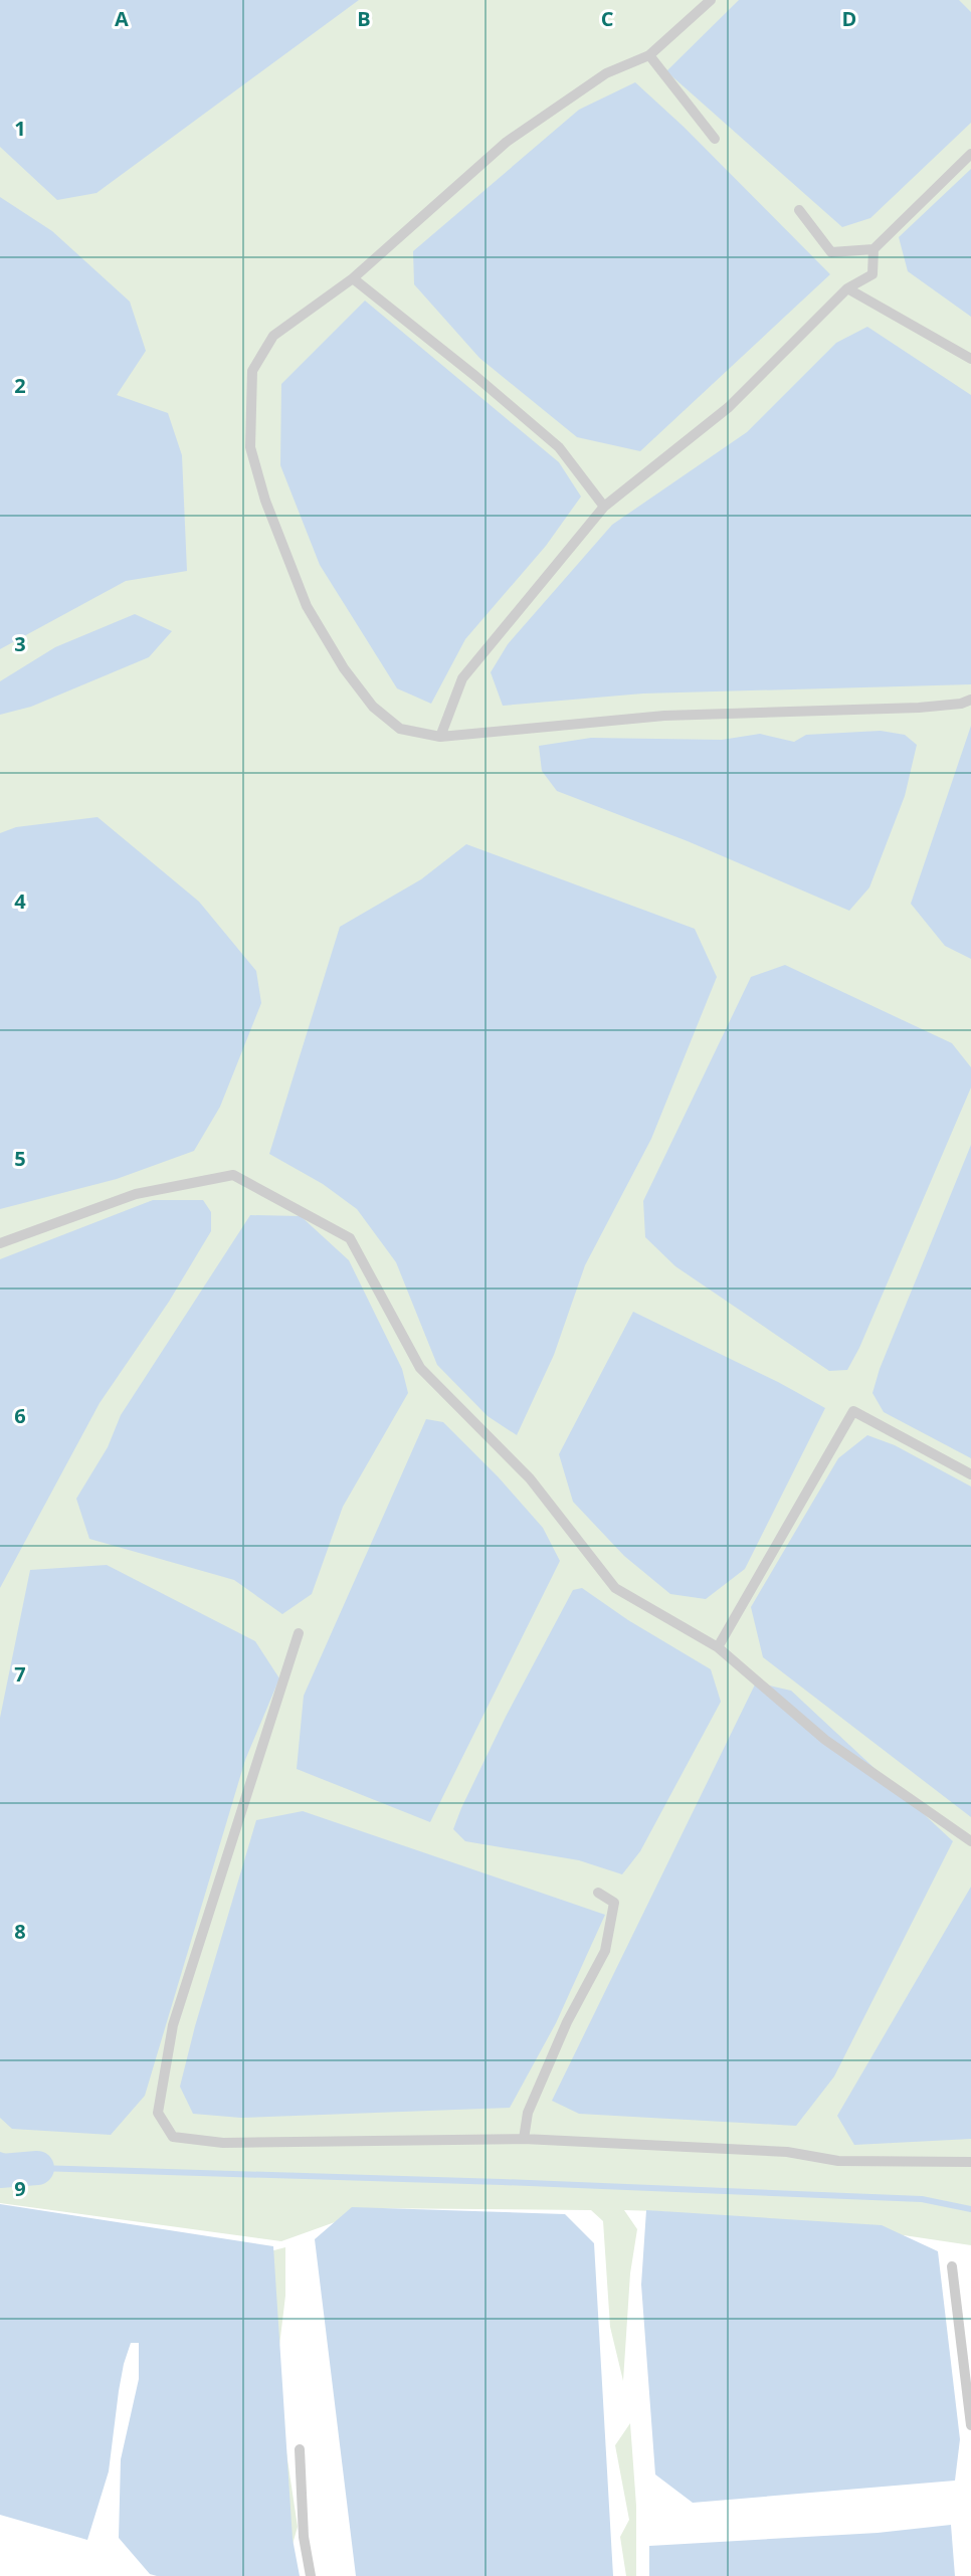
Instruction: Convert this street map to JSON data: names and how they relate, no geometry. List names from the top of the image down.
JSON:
{
  "grid": {
    "columns": [
      "A",
      "B",
      "C",
      "D"
    ],
    "rows": [
      "1",
      "2",
      "3",
      "4",
      "5",
      "6",
      "7",
      "8",
      "9"
    ]
  }
}
